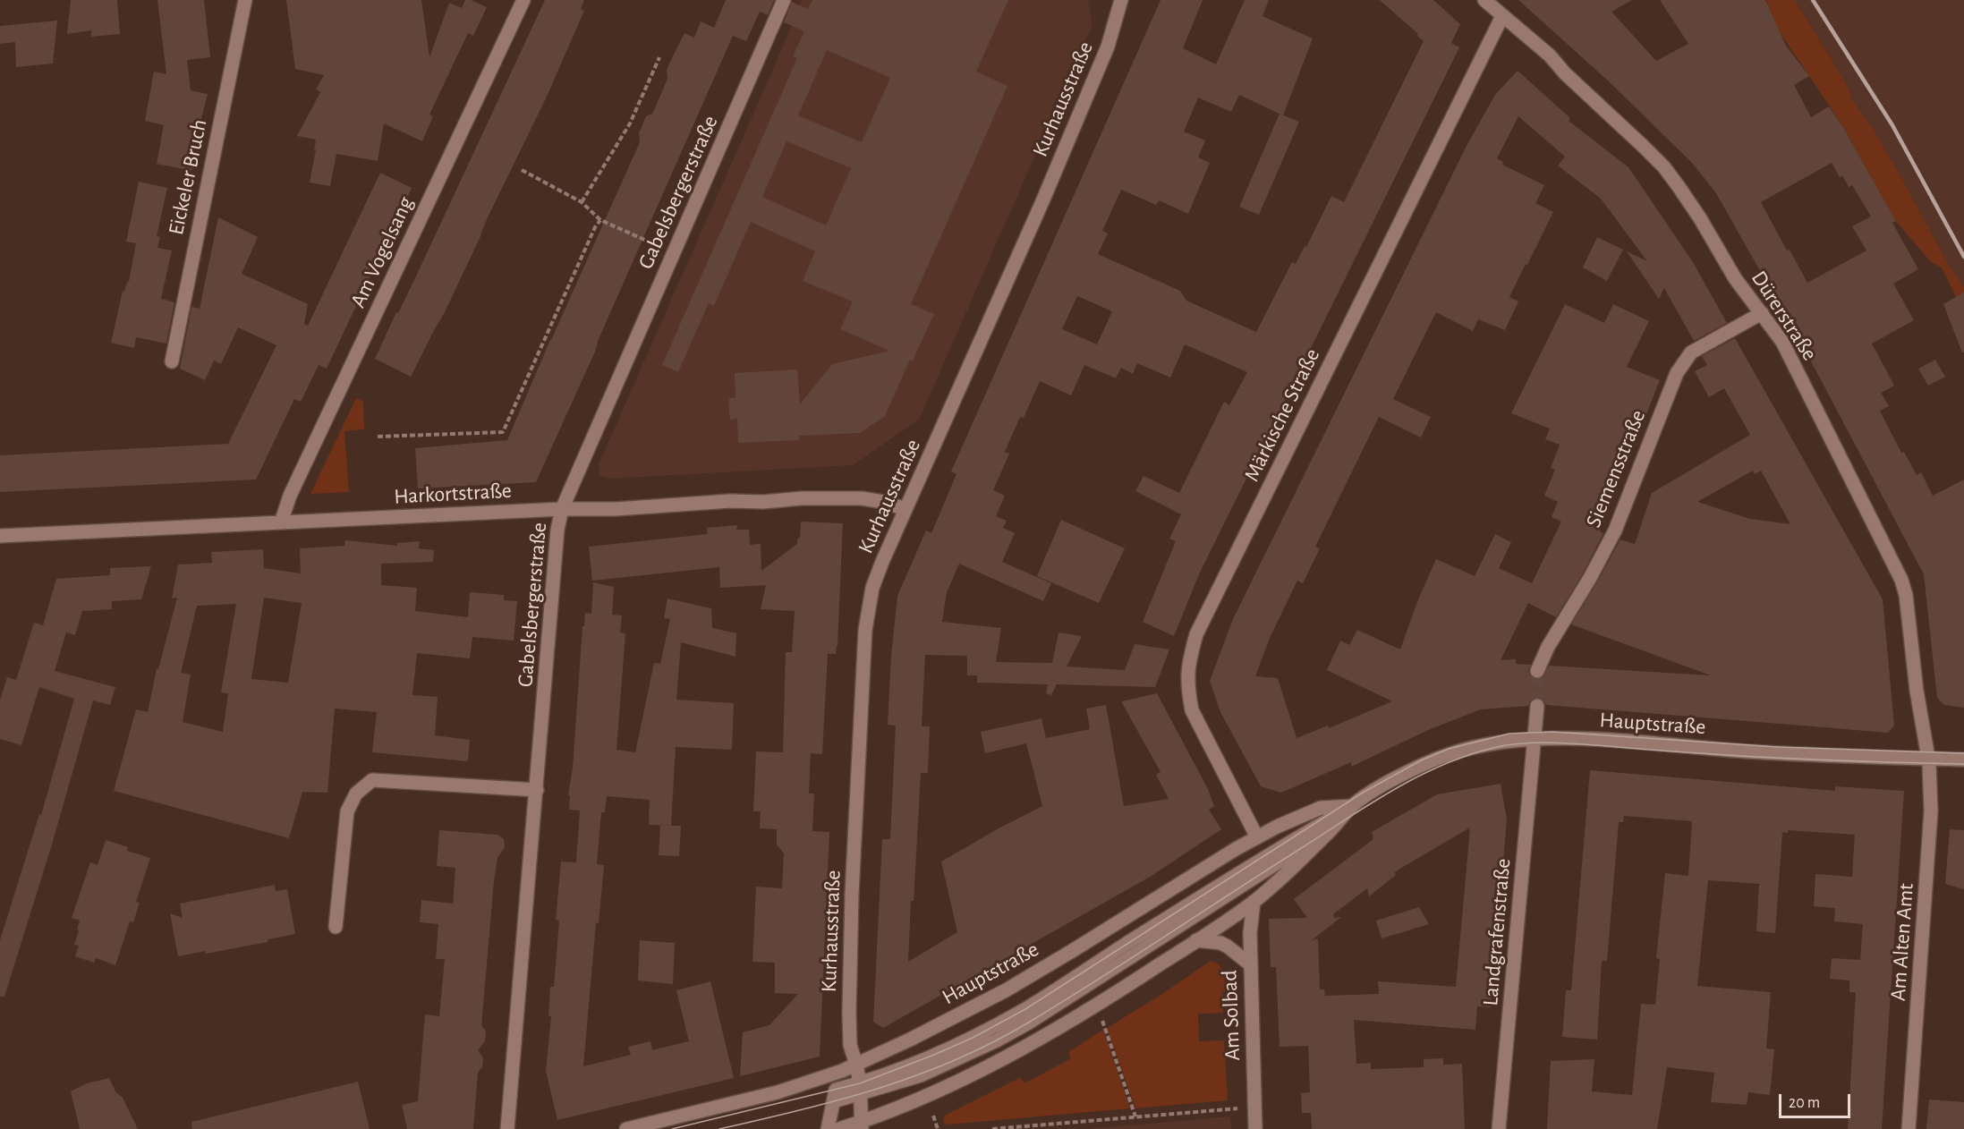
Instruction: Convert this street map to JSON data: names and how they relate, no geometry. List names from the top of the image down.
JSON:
{
  "streets": {
    "street": [
      "Kurhausstraße",
      "Eickeler Bruch",
      "Gabelsbergerstraße",
      "Am Vogelsang",
      "Dürerstraße",
      "Märkische Straße",
      "Siemensstraße",
      "Harkortstraße",
      "Hauptstraße",
      "Landgrafenstraße",
      "Am Alten Amt",
      "Am Solbad"
    ]
  },
  "crossings": [
    ["Kurhausstraße", "Harkortstraße"],
    ["Kurhausstraße", "Hauptstraße"],
    ["Gabelsbergerstraße", "Harkortstraße"],
    ["Am Vogelsang", "Harkortstraße"],
    ["Dürerstraße", "Märkische Straße"],
    ["Dürerstraße", "Siemensstraße"],
    ["Dürerstraße", "Hauptstraße"],
    ["Dürerstraße", "Am Alten Amt"],
    ["Märkische Straße", "Hauptstraße"],
    ["Hauptstraße", "Landgrafenstraße"],
    ["Hauptstraße", "Am Alten Amt"],
    ["Hauptstraße", "Am Solbad"]
  ],
  "scale_bar": "20 m"
}
